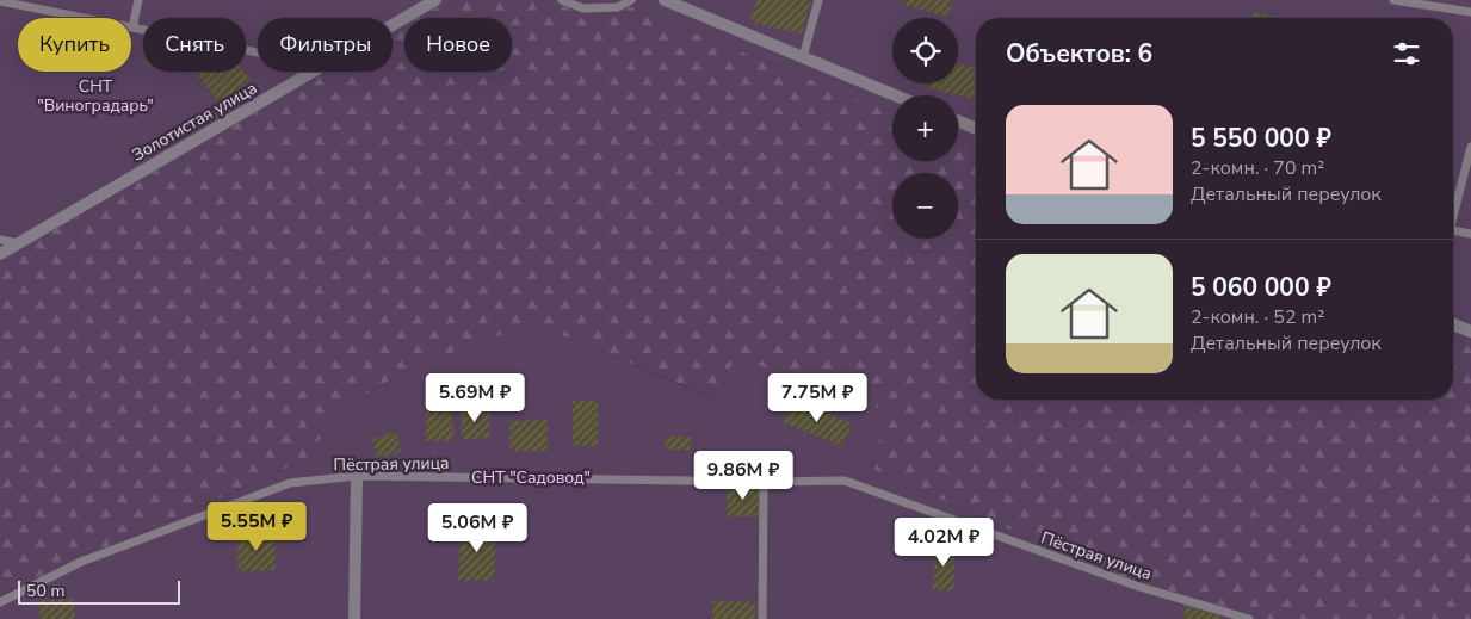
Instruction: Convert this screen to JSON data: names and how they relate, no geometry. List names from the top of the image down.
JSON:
{
  "streets": {
    "street": ["Золотистая улица"],
    "lane": ["Пёстрая улица"]
  },
  "parks": ["СНТ \"Виноградарь\"", "СНТ \"Садовод\""],
  "scale_bar": "50 m",
  "page": {
    "map_buttons": ["+", "−"],
    "chip": [
      "Купить",
      "Снять",
      "Фильтры",
      "Новое"
    ],
    "heading": "Объектов: 6",
    "list": [
      {
        "name": "5 550 000 ₽",
        "note": "2-комн. · 70 m² · Детальный переулок"
      },
      {
        "name": "5 060 000 ₽",
        "note": "2-комн. · 52 m² · Детальный переулок"
      }
    ],
    "price": [
      "5.69M ₽",
      "7.75M ₽",
      "9.86M ₽",
      "5.55M ₽",
      "5.06M ₽",
      "4.02M ₽"
    ],
    "scale": "50 m"
  }
}
